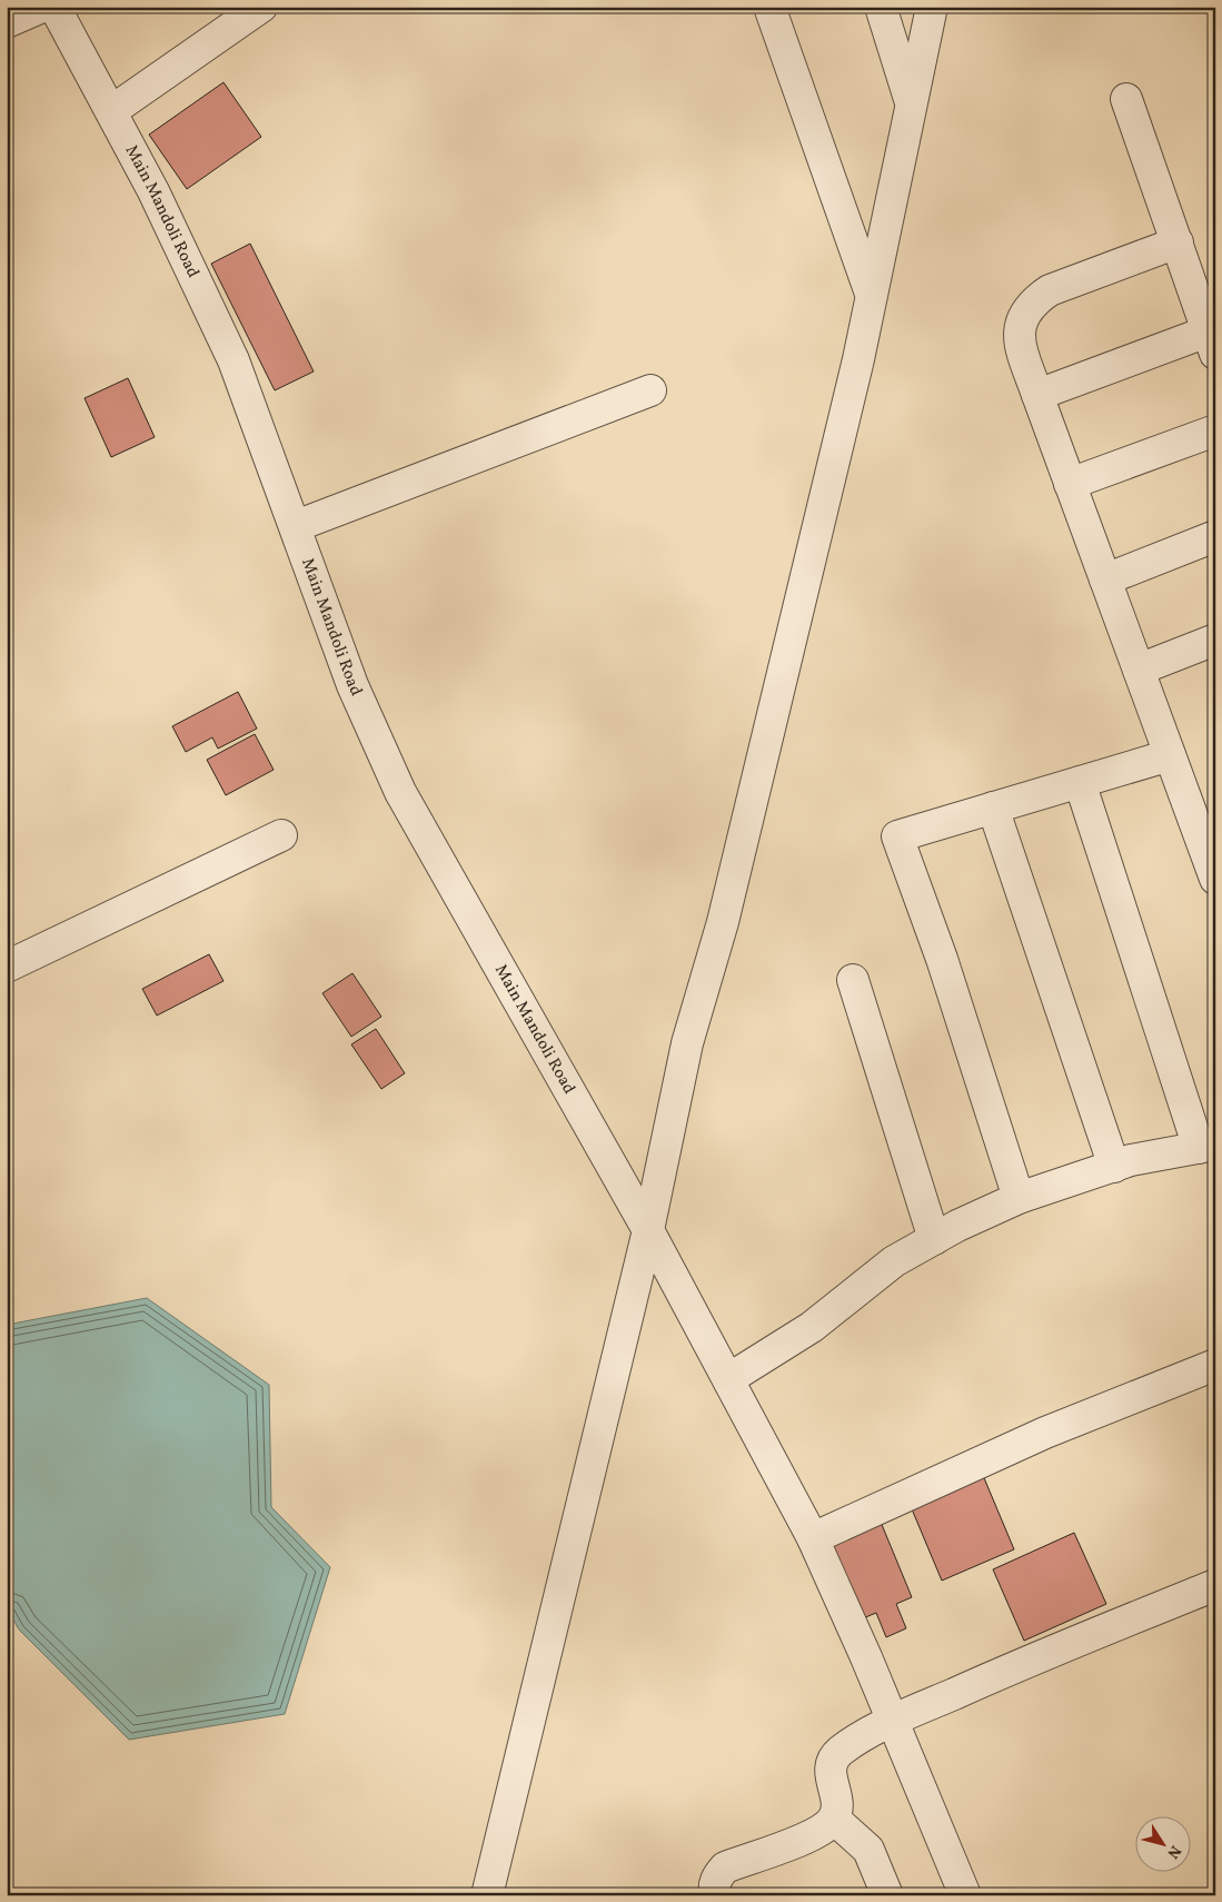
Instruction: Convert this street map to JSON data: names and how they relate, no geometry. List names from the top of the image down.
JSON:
{
  "streets": {
    "street": ["Main Mandoli Road"]
  },
  "north": "bottom right"
}
